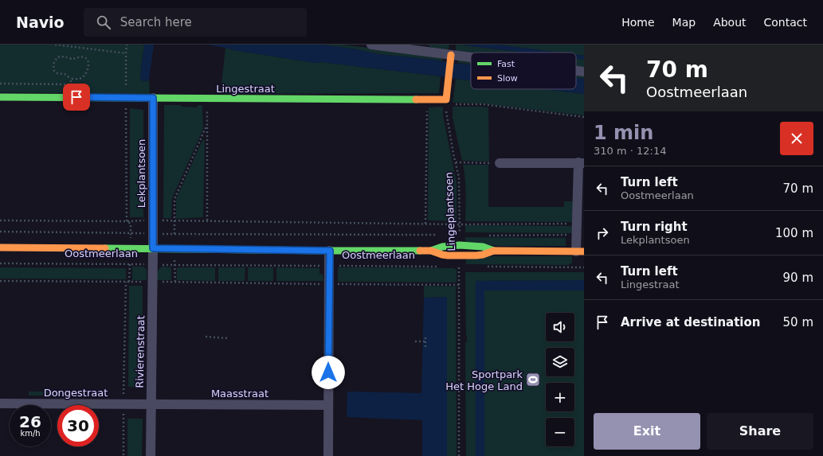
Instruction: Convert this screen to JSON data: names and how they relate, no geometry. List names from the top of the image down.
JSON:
{
  "streets": {
    "street": [
      "Lingestraat",
      "Lekplantsoen",
      "Oostmeerlaan",
      "Rivierenstraat",
      "Dongestraat",
      "Maasstraat"
    ],
    "path": ["Lingeplantsoen"]
  },
  "crossings": [
    ["Lingestraat", "Lekplantsoen"],
    ["Lingestraat", "Lingeplantsoen"],
    ["Lekplantsoen", "Oostmeerlaan"],
    ["Lekplantsoen", "Rivierenstraat"],
    ["Lingeplantsoen", "Oostmeerlaan"],
    ["Oostmeerlaan", "Rivierenstraat"],
    ["Rivierenstraat", "Dongestraat"],
    ["Rivierenstraat", "Maasstraat"],
    ["Dongestraat", "Maasstraat"]
  ],
  "places": {
    "sports": ["Sportpark Het Hoge Land"]
  },
  "legend": ["Fast", "Slow"],
  "page": {
    "header": "Navio",
    "search": "Search here",
    "nav": [
      "Home",
      "Map",
      "About",
      "Contact"
    ],
    "turn": ["70 m", "Oostmeerlaan"],
    "heading": ["1 min", "310 m · 12:14"],
    "list": [
      {
        "name": "Turn left",
        "note": "Oostmeerlaan",
        "value": "70 m"
      },
      {
        "name": "Turn right",
        "note": "Lekplantsoen",
        "value": "100 m"
      },
      {
        "name": "Turn left",
        "note": "Lingestraat",
        "value": "90 m"
      },
      {
        "name": "Arrive at destination",
        "value": "50 m"
      }
    ],
    "map_buttons": ["+", "−"],
    "speed": "26 km/h",
    "limit": "30",
    "buttons": ["Exit", "Share"]
  }
}
